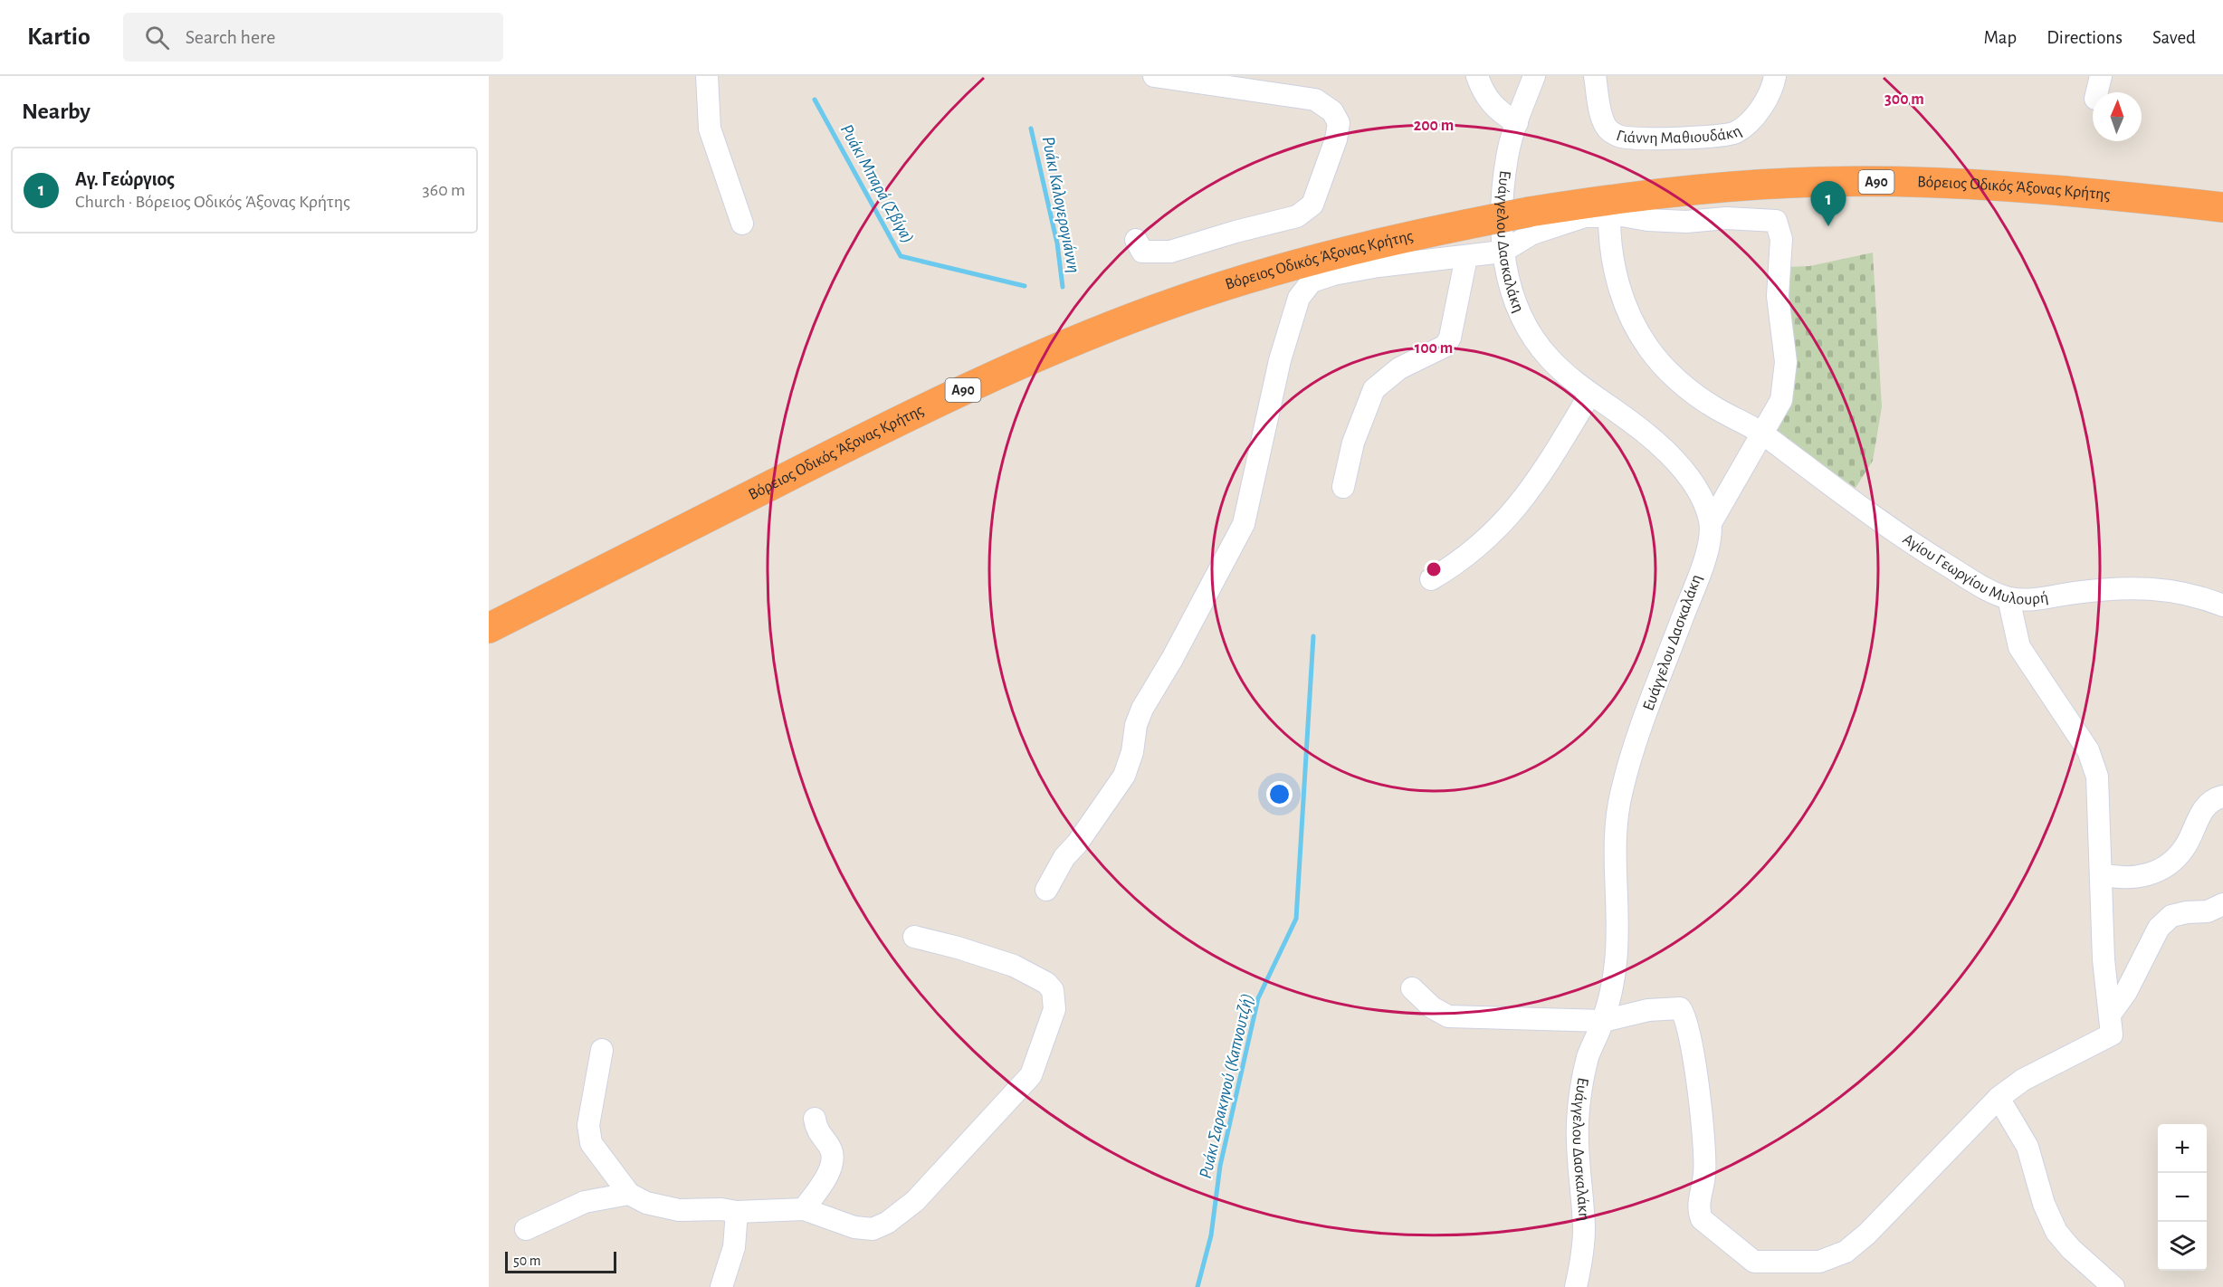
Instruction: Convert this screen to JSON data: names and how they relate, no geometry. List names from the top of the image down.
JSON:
{
  "streets": {
    "highway": ["Α90", "Βόρειος Οδικός Άξονας Κρήτης"],
    "street": ["Γιάννη Μαθιουδάκη", "Ευάγγελου Δασκαλάκη", "Αγίου Γεωργίου Μυλουρή"]
  },
  "water": ["Ρυάκι Μπαρά (Σβίγα)", "Ρυάκι Καλογερογιάννη", "Ρυάκι Σαρακηνού (Καπνουτζή)"],
  "scale_bar": "50 m",
  "north": "top",
  "page": {
    "header": "Kartio",
    "search": "Search here",
    "nav": ["Map", "Directions", "Saved"],
    "heading": "Nearby",
    "list": [
      {
        "mark": "1",
        "name": "Αγ. Γεώργιος",
        "note": "Church · Βόρειος Οδικός Άξονας Κρήτης",
        "value": "360 m"
      }
    ],
    "pins": "1",
    "map_buttons": ["+", "−"],
    "scale": "50 m"
  },
  "rings": ["300 m", "200 m", "100 m"]
}
